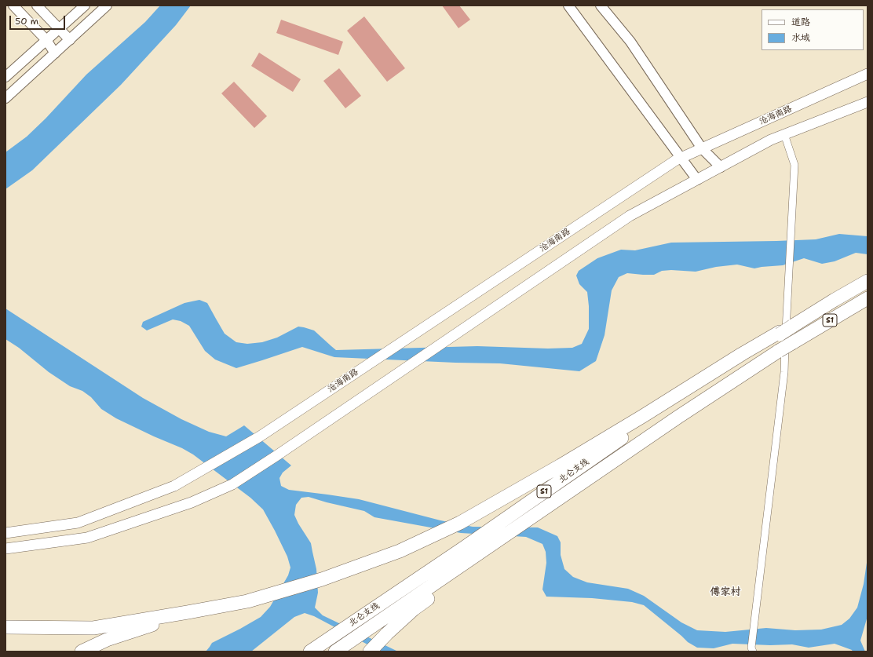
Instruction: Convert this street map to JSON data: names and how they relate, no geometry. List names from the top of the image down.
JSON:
{
  "streets": {
    "highway": ["S1", "北仑支线"],
    "main road": ["沧海南路"]
  },
  "districts": ["傅家村"],
  "legend": ["道路", "水域"],
  "scale_bar": "50 m"
}
